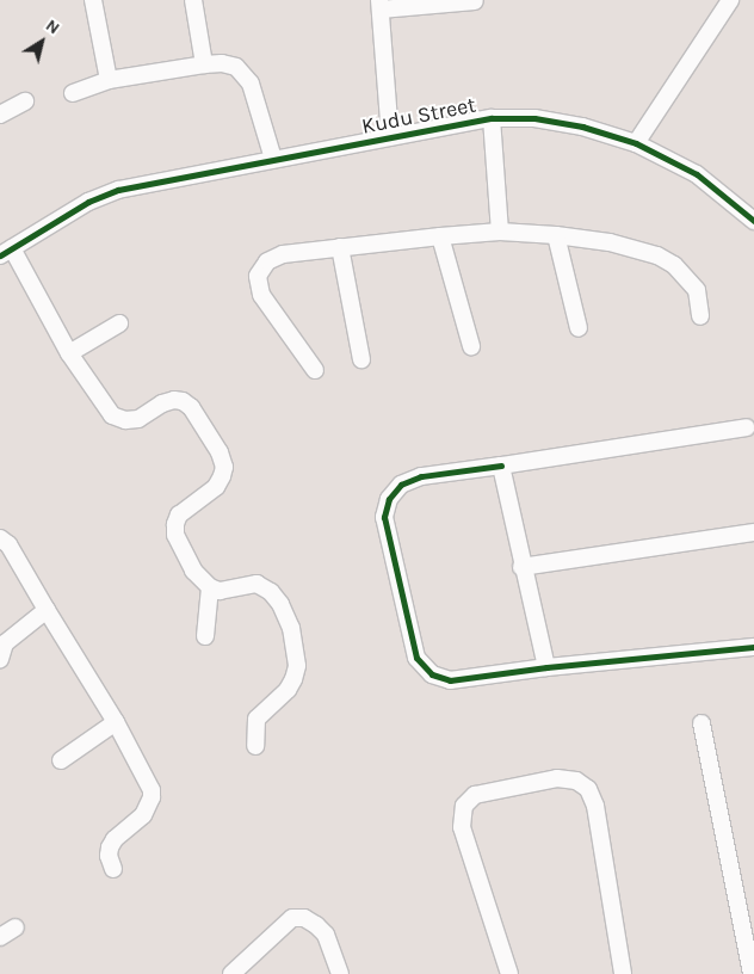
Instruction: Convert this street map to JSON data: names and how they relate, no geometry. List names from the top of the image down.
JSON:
{
  "streets": {
    "street": ["Kudu Street"]
  },
  "north": "top right"
}
